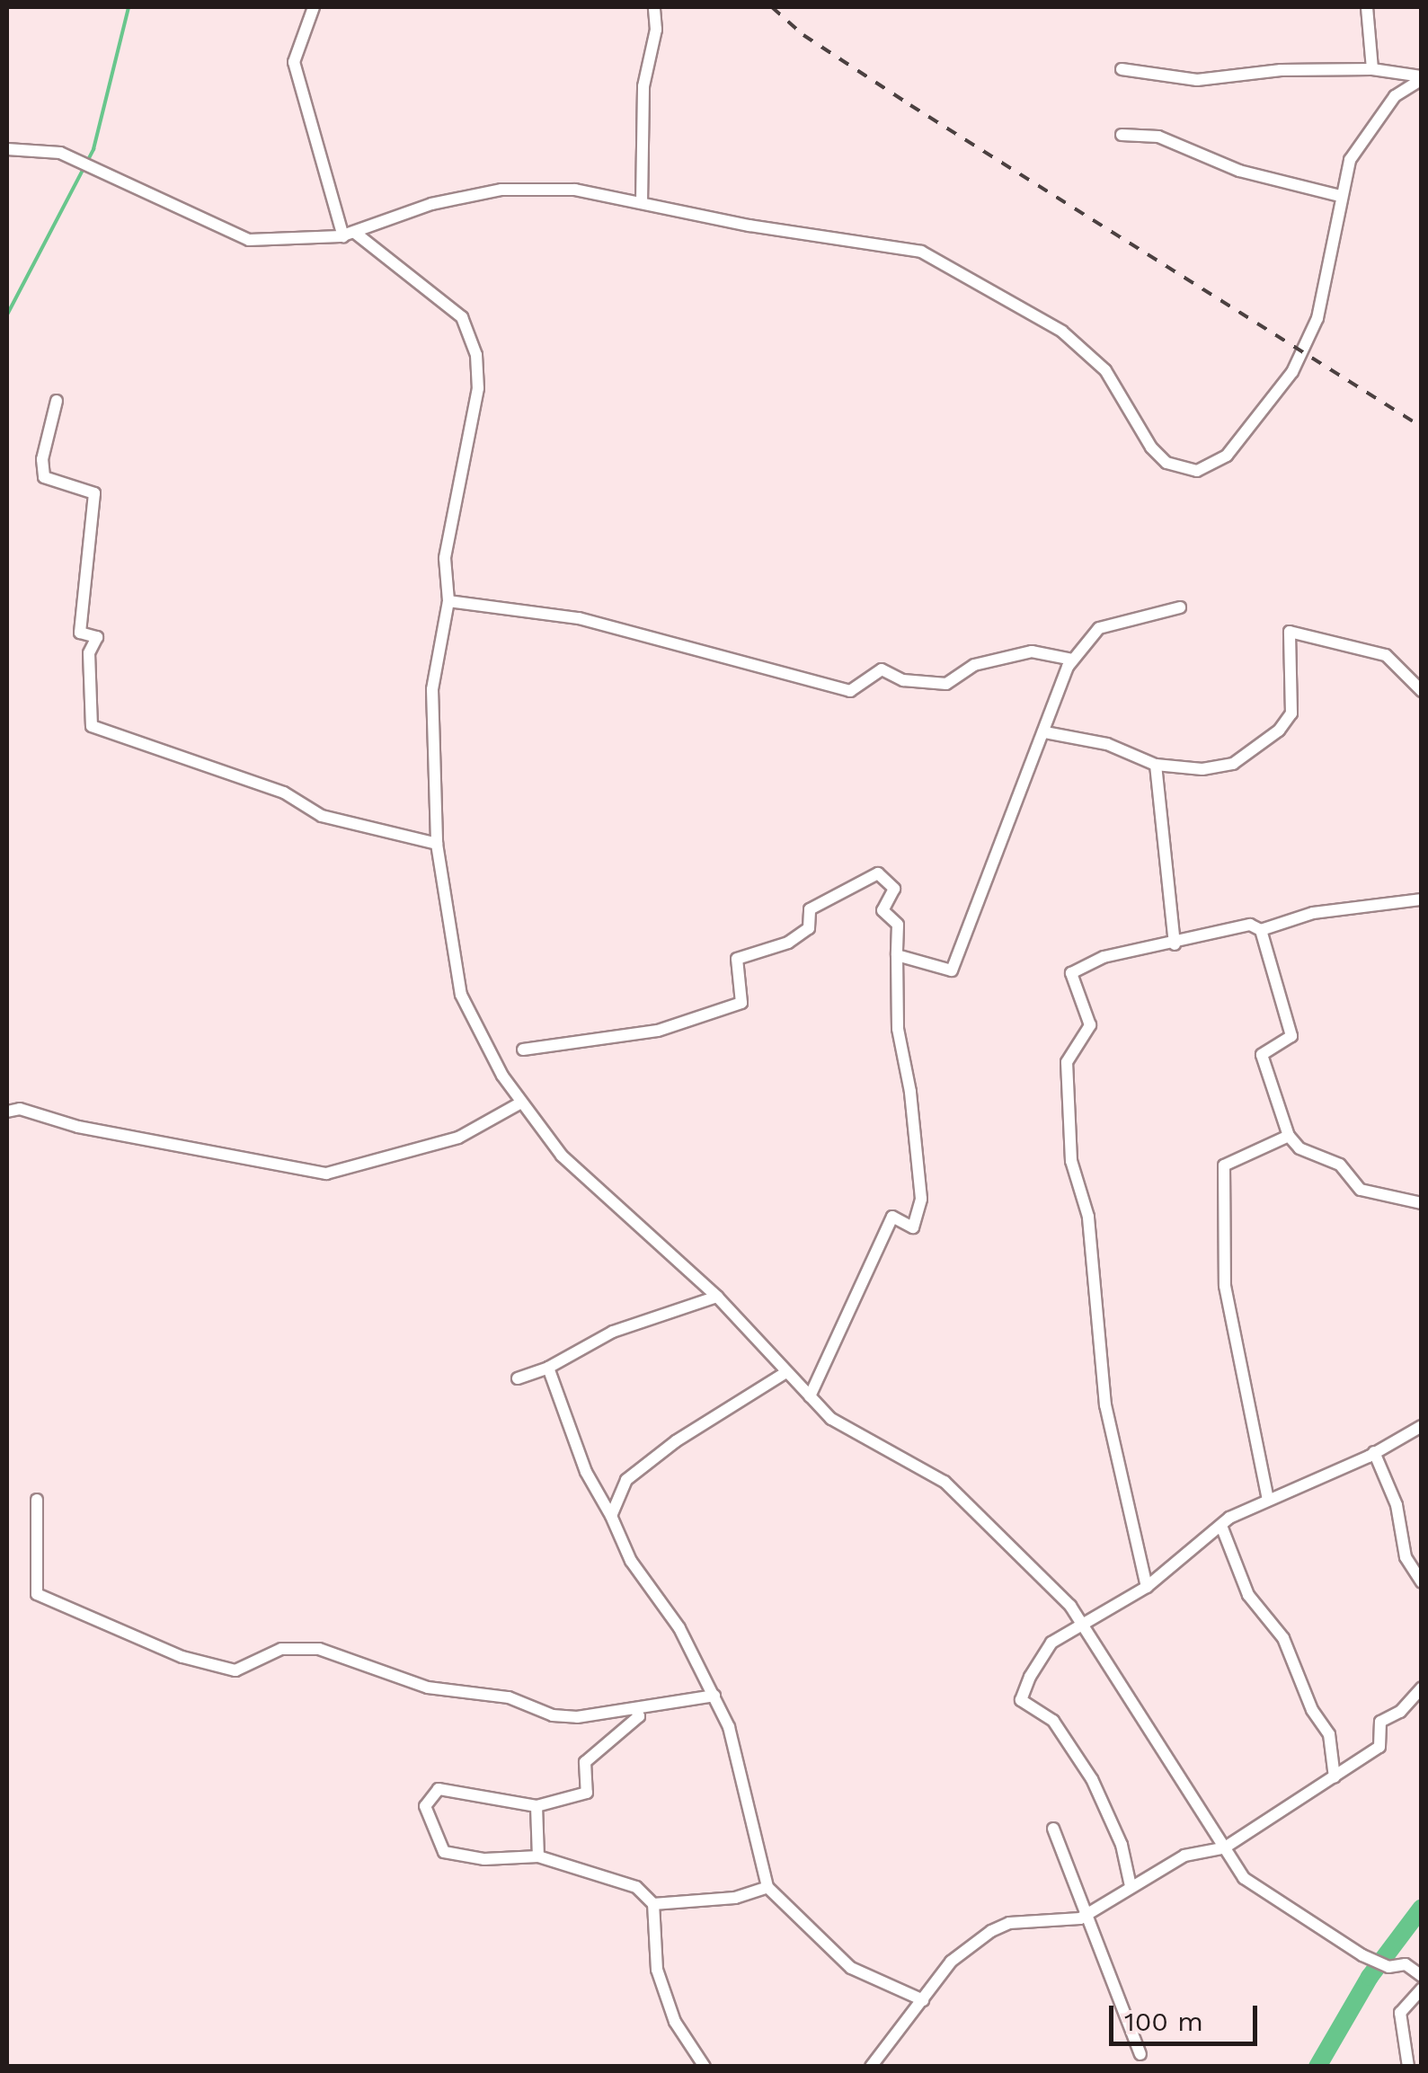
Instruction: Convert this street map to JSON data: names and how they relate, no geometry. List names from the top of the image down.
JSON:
{
  "scale_bar": "100 m"
}
